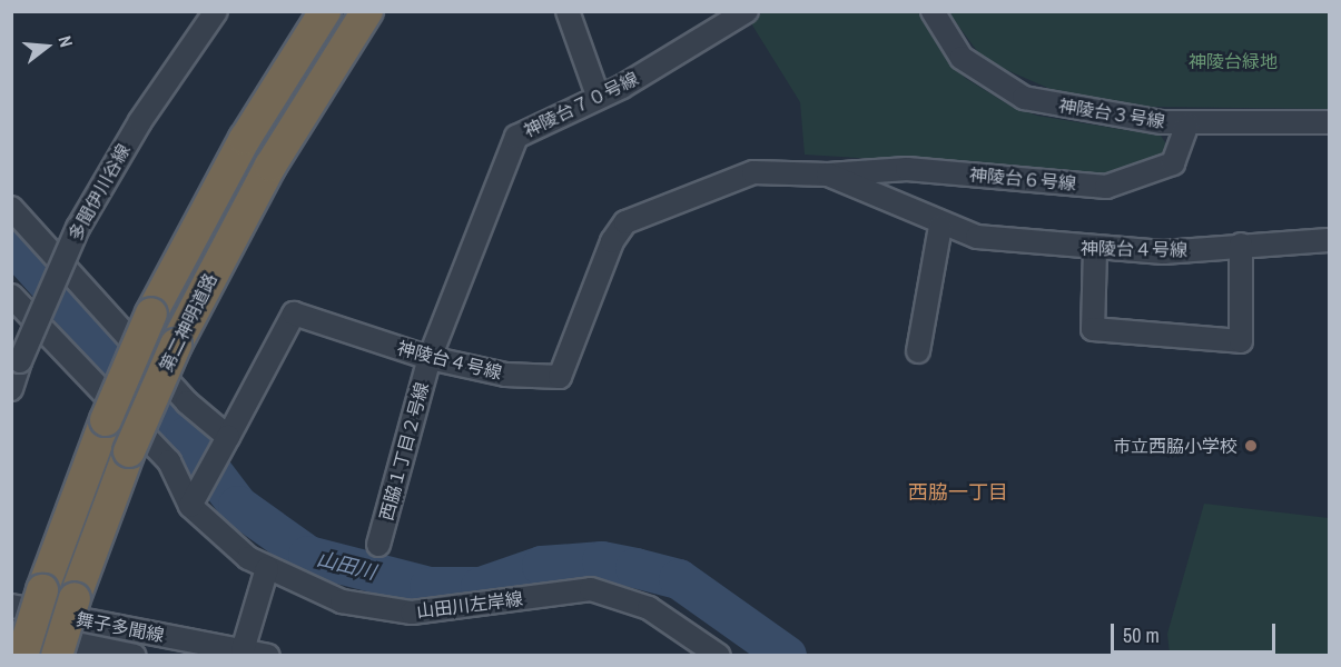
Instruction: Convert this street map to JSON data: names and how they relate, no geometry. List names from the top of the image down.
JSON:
{
  "streets": {
    "highway": ["第二神明道路"],
    "street": [
      "神陵台７０号線",
      "神陵台３号線",
      "神陵台６号線",
      "多聞伊川谷線",
      "神陵台４号線",
      "西脇１丁目２号線",
      "山田川左岸線",
      "舞子多聞線"
    ]
  },
  "crossings": [
    ["神陵台７０号線", "神陵台４号線"],
    ["神陵台７０号線", "西脇１丁目２号線"],
    ["神陵台３号線", "神陵台６号線"],
    ["神陵台６号線", "神陵台４号線"],
    ["神陵台４号線", "西脇１丁目２号線"]
  ],
  "districts": ["西脇一丁目"],
  "water": ["山田川"],
  "parks": ["神陵台緑地"],
  "places": ["市立西脇小学校"],
  "scale_bar": "50 m",
  "north": "right"
}
